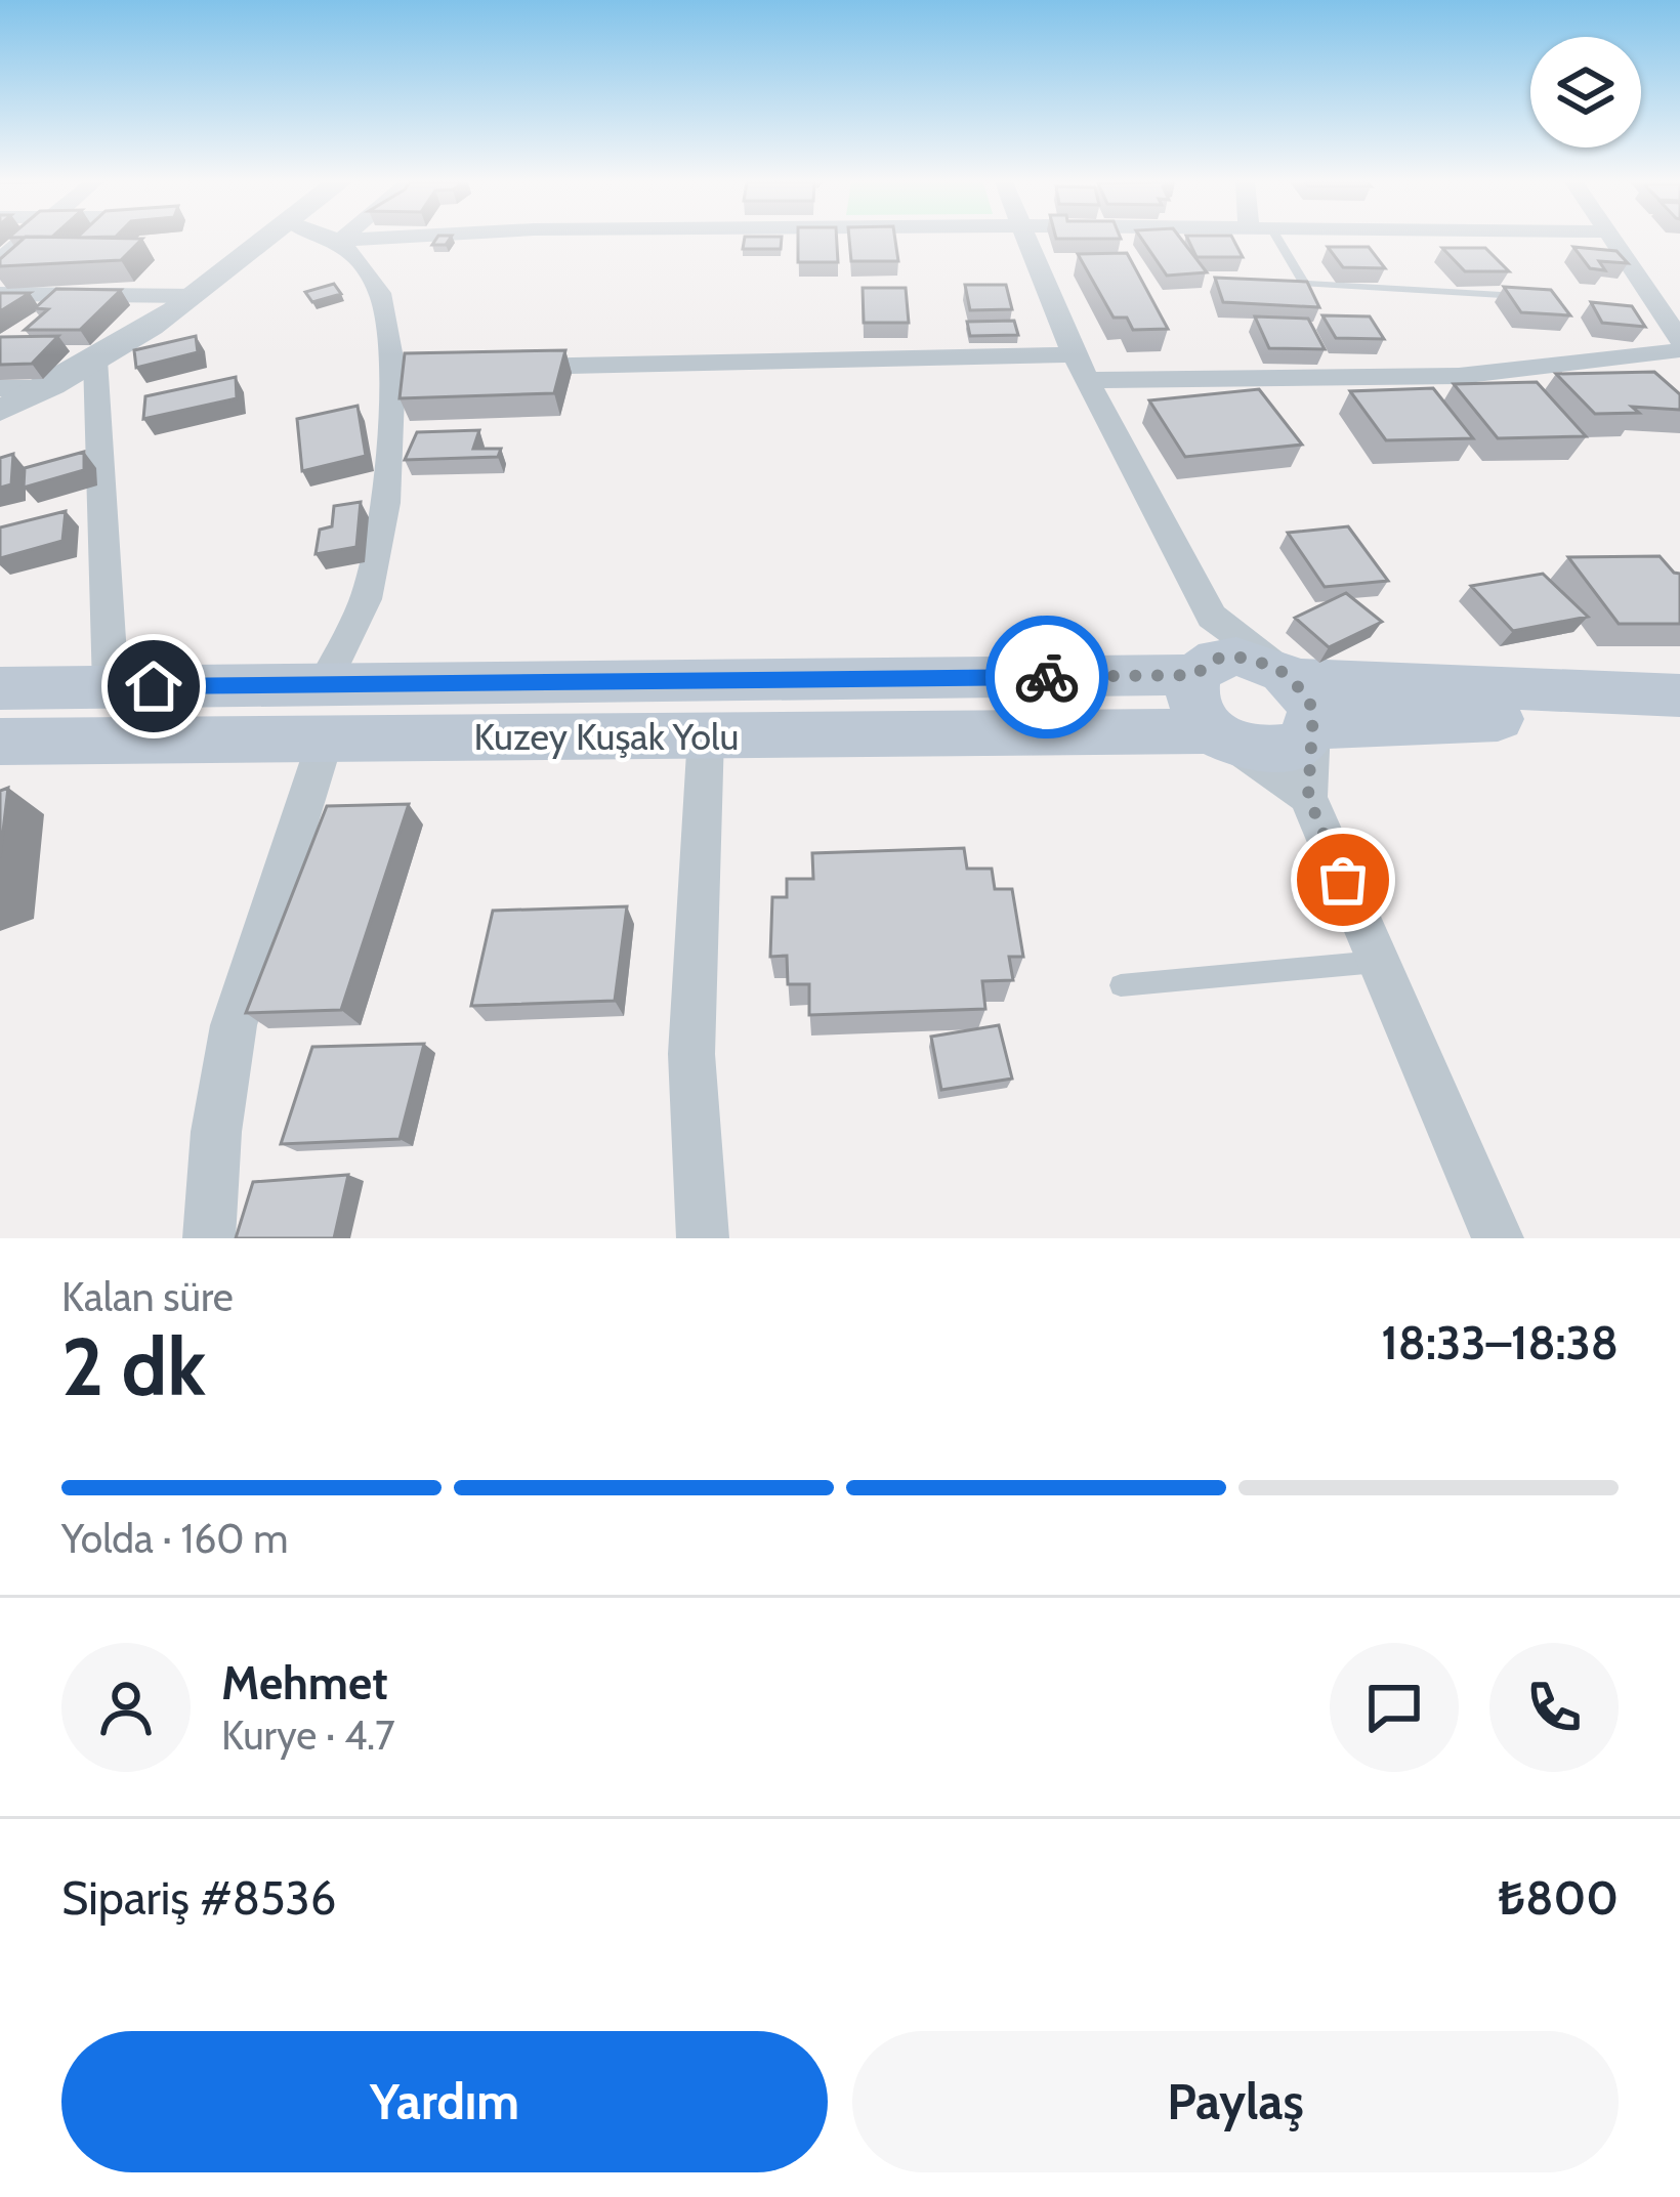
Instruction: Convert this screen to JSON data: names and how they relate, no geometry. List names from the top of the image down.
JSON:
{
  "streets": {
    "main road": ["Kuzey Kuşak Yolu"]
  },
  "page": {
    "heading": ["2 dk", "Kalan süre", "18:33–18:38"],
    "panel": [
      "Mehmet",
      "Kurye · 4.7",
      "Sipariş #8536",
      "₺800"
    ],
    "bar": "Yolda · 160 m",
    "buttons": ["Yardım", "Paylaş"]
  }
}
